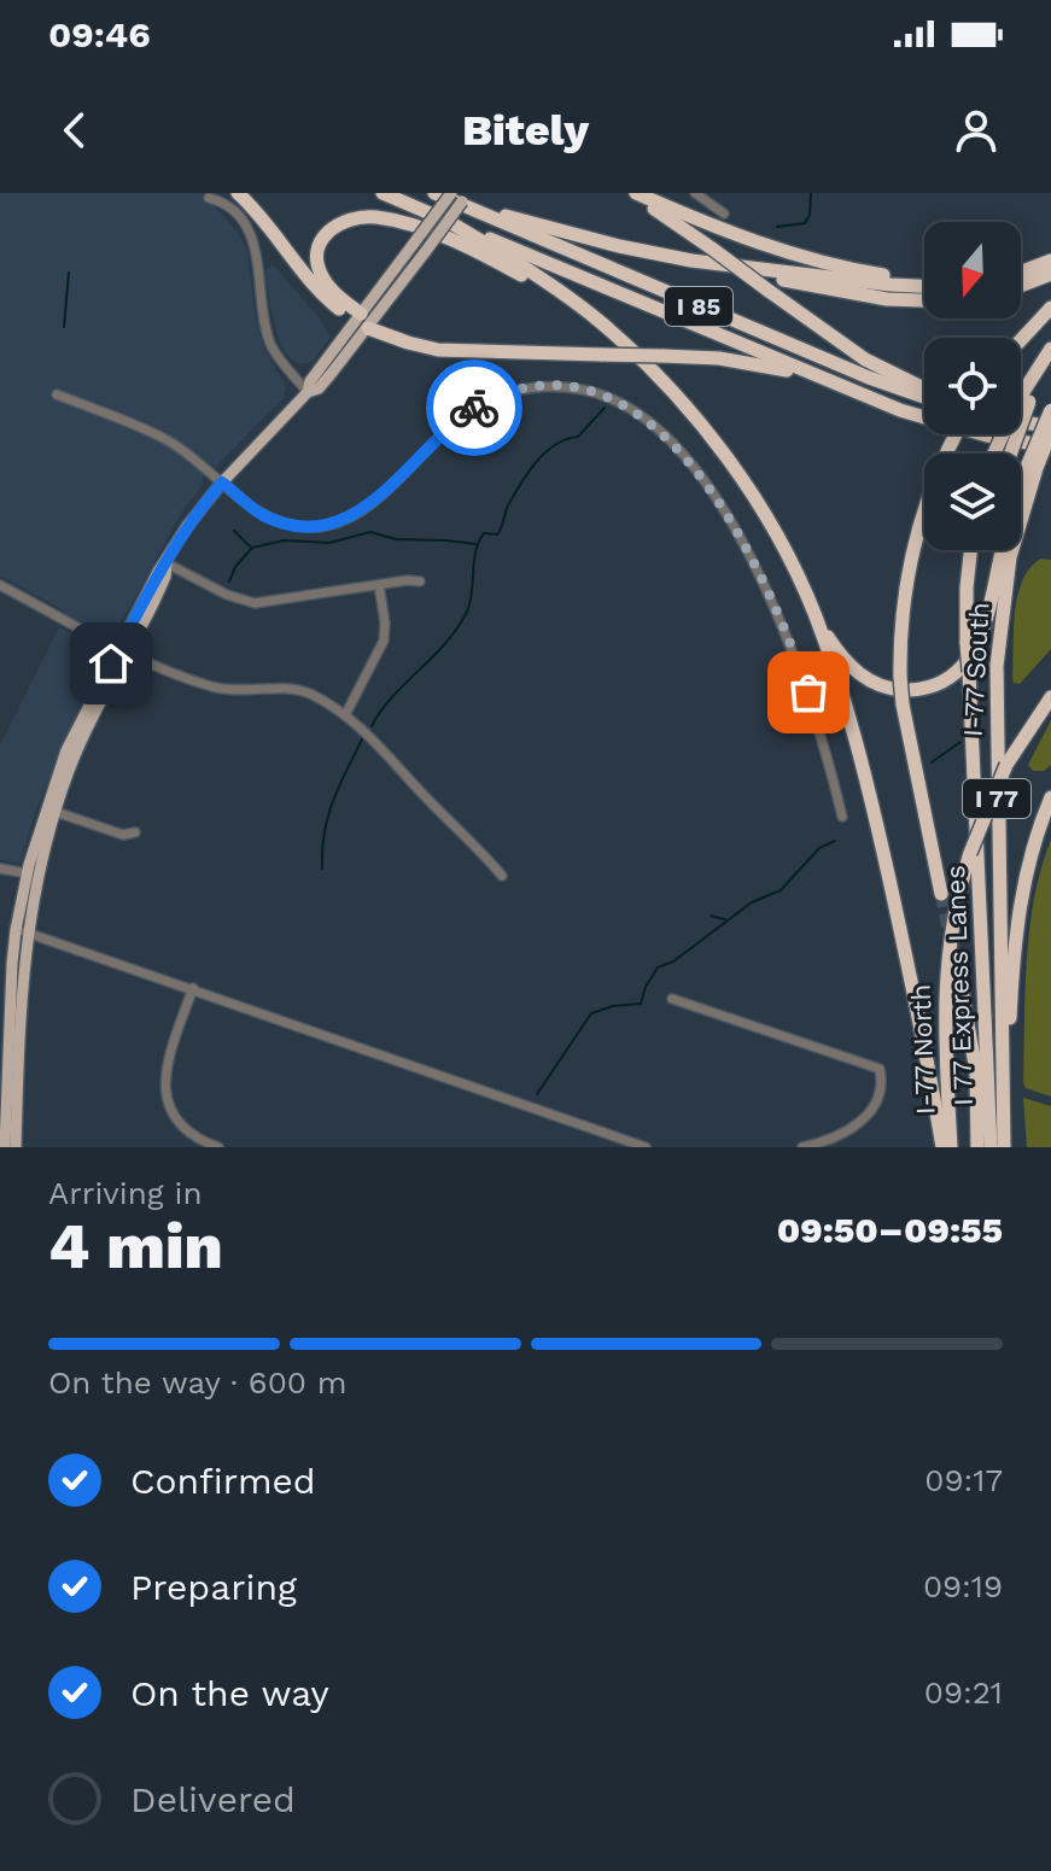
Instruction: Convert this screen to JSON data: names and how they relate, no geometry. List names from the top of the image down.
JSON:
{
  "streets": {
    "highway": [
      "I 85",
      "I-77 South",
      "I 77",
      "I 77 Express Lanes",
      "I-77 North"
    ]
  },
  "crossings": [
    ["I 77", "I-77 North"]
  ],
  "north": "bottom",
  "page": {
    "status": "09:46",
    "header": "Bitely",
    "heading": ["4 min", "Arriving in", "09:50–09:55"],
    "bar": "On the way · 600 m",
    "list": [
      ["Confirmed", "09:17"],
      ["Preparing", "09:19"],
      ["On the way", "09:21"],
      "Delivered"
    ]
  }
}
